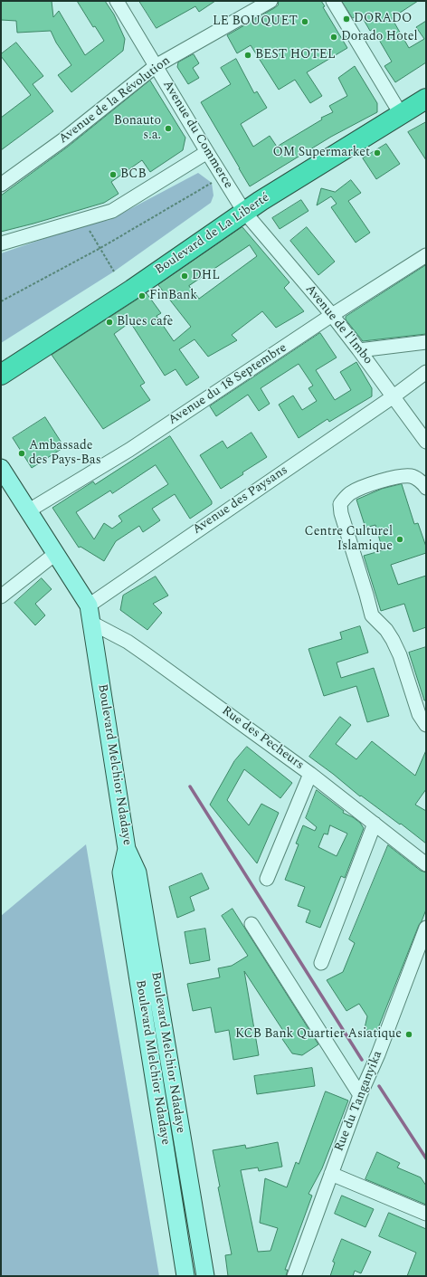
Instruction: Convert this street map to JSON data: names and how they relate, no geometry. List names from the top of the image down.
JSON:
{
  "streets": {
    "highway": ["Boulevard de La Liberté"],
    "main road": ["Boulevard Melchior Ndadaye", "Boulevard Mlelchior Ndadaye"],
    "street": [
      "Avenue de la Révolution",
      "Avenue du Commerce",
      "Avenue de l'Imbo",
      "Avenue du 18 Septembre",
      "Avenue des Paysans",
      "Rue des Pecheurs",
      "Rue du Tanganyika"
    ]
  },
  "crossings": [
    ["Avenue de la Révolution", "Avenue du Commerce"],
    ["Avenue du Commerce", "Boulevard de La Liberté"],
    ["Avenue du Commerce", "Avenue de l'Imbo"],
    ["Boulevard de La Liberté", "Avenue de l'Imbo"],
    ["Avenue de l'Imbo", "Avenue du 18 Septembre"],
    ["Avenue de l'Imbo", "Avenue des Paysans"],
    ["Avenue du 18 Septembre", "Boulevard Melchior Ndadaye"],
    ["Avenue des Paysans", "Boulevard Melchior Ndadaye"],
    ["Rue des Pecheurs", "Boulevard Melchior Ndadaye"],
    ["Boulevard Melchior Ndadaye", "Boulevard Mlelchior Ndadaye"]
  ],
  "places": [
    "DORADO",
    "LE BOUQUET",
    "Dorado Hotel",
    "BEST HOTEL",
    "Bonauto s.a.",
    "OM Supermarket",
    "BCB",
    "DHL",
    "FinBank",
    "Blues cafè",
    "Ambassade des Pays-Bas",
    "Centre Culturel Islamique",
    "KCB Bank Quartier Asiatique"
  ]
}
